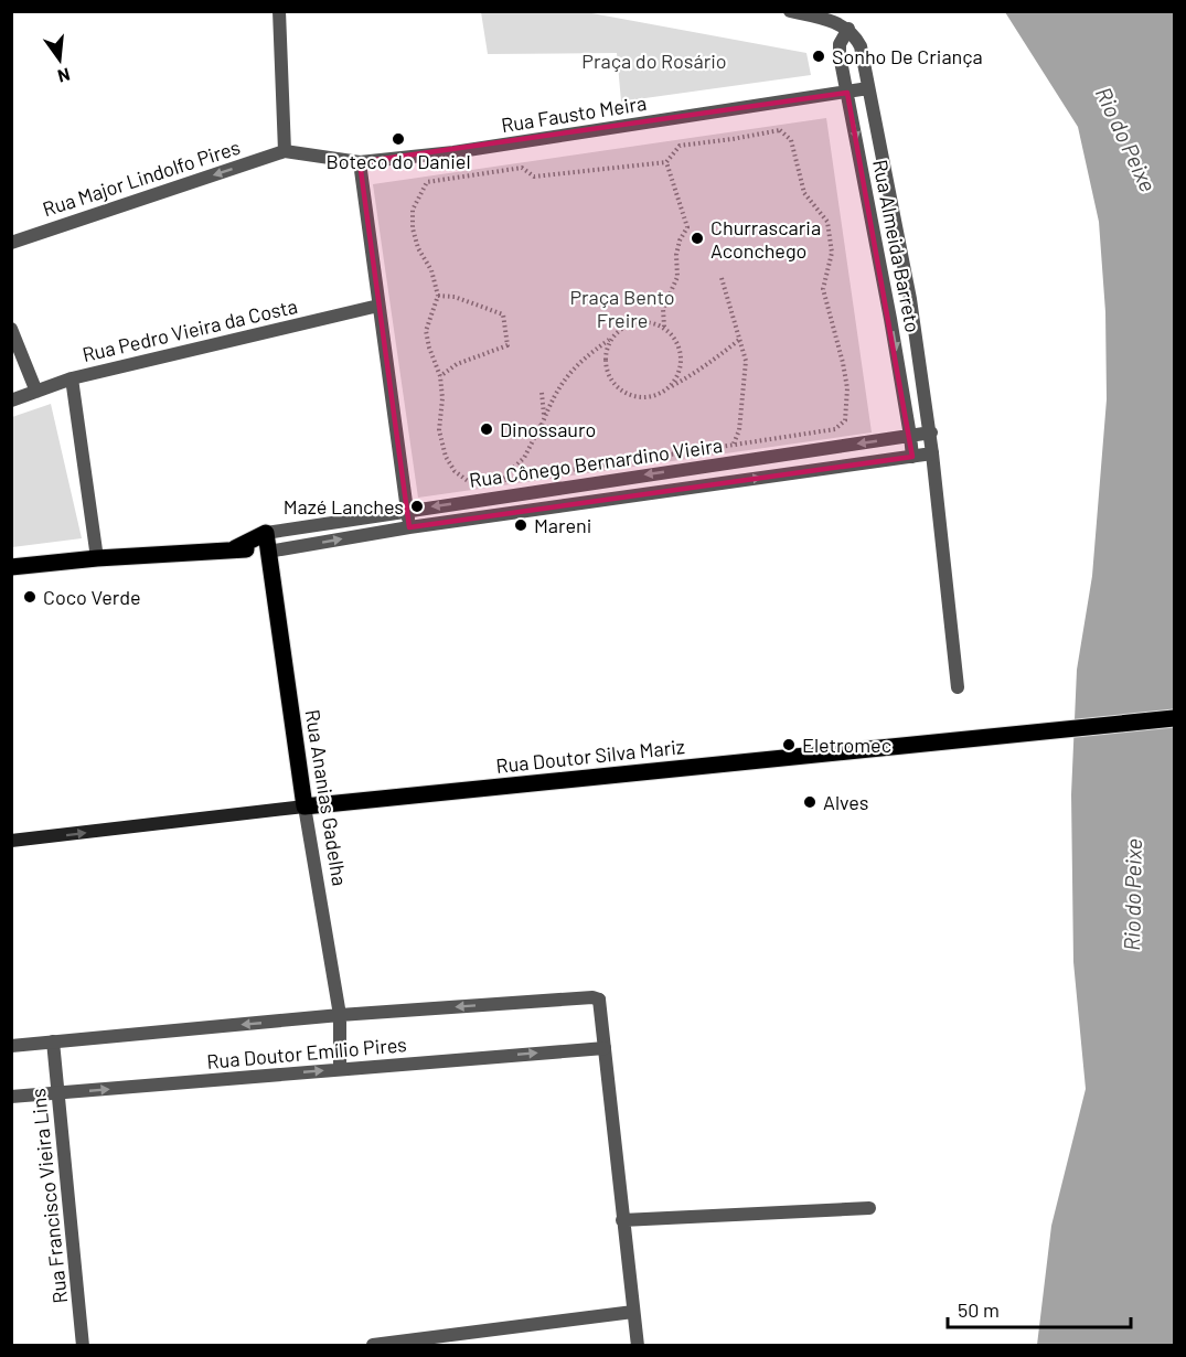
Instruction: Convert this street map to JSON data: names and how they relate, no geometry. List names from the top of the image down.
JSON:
{
  "streets": {
    "main road": ["Rua Doutor Silva Mariz", "Rua Ananias Gadelha"],
    "street": [
      "Rua Fausto Meira",
      "Rua Major Lindolfo Pires",
      "Rua Almeida Barreto",
      "Rua Pedro Vieira da Costa",
      "Rua Cônego Bernardino Vieira",
      "Rua Doutor Emílio Pires",
      "Rua Francisco Vieira Lins"
    ]
  },
  "crossings": [
    ["Rua Fausto Meira", "Rua Major Lindolfo Pires"],
    ["Rua Fausto Meira", "Rua Almeida Barreto"],
    ["Rua Almeida Barreto", "Rua Cônego Bernardino Vieira"],
    ["Rua Cônego Bernardino Vieira", "Rua Ananias Gadelha"],
    ["Rua Doutor Silva Mariz", "Rua Ananias Gadelha"],
    ["Rua Ananias Gadelha", "Rua Doutor Emílio Pires"],
    ["Rua Doutor Emílio Pires", "Rua Francisco Vieira Lins"]
  ],
  "one_way": ["Rua Major Lindolfo Pires"],
  "water": ["Rio do Peixe"],
  "parks": ["Praça do Rosário", "Praça Bento Freire"],
  "places": [
    "Sonho De Criança",
    "Boteco do Daniel",
    "Churrascaria Aconchego",
    "Dinossauro",
    "Mazé Lanches",
    "Mareni",
    "Coco Verde",
    "Eletromec",
    "Alves"
  ],
  "scale_bar": "50 m",
  "north": "bottom"
}
